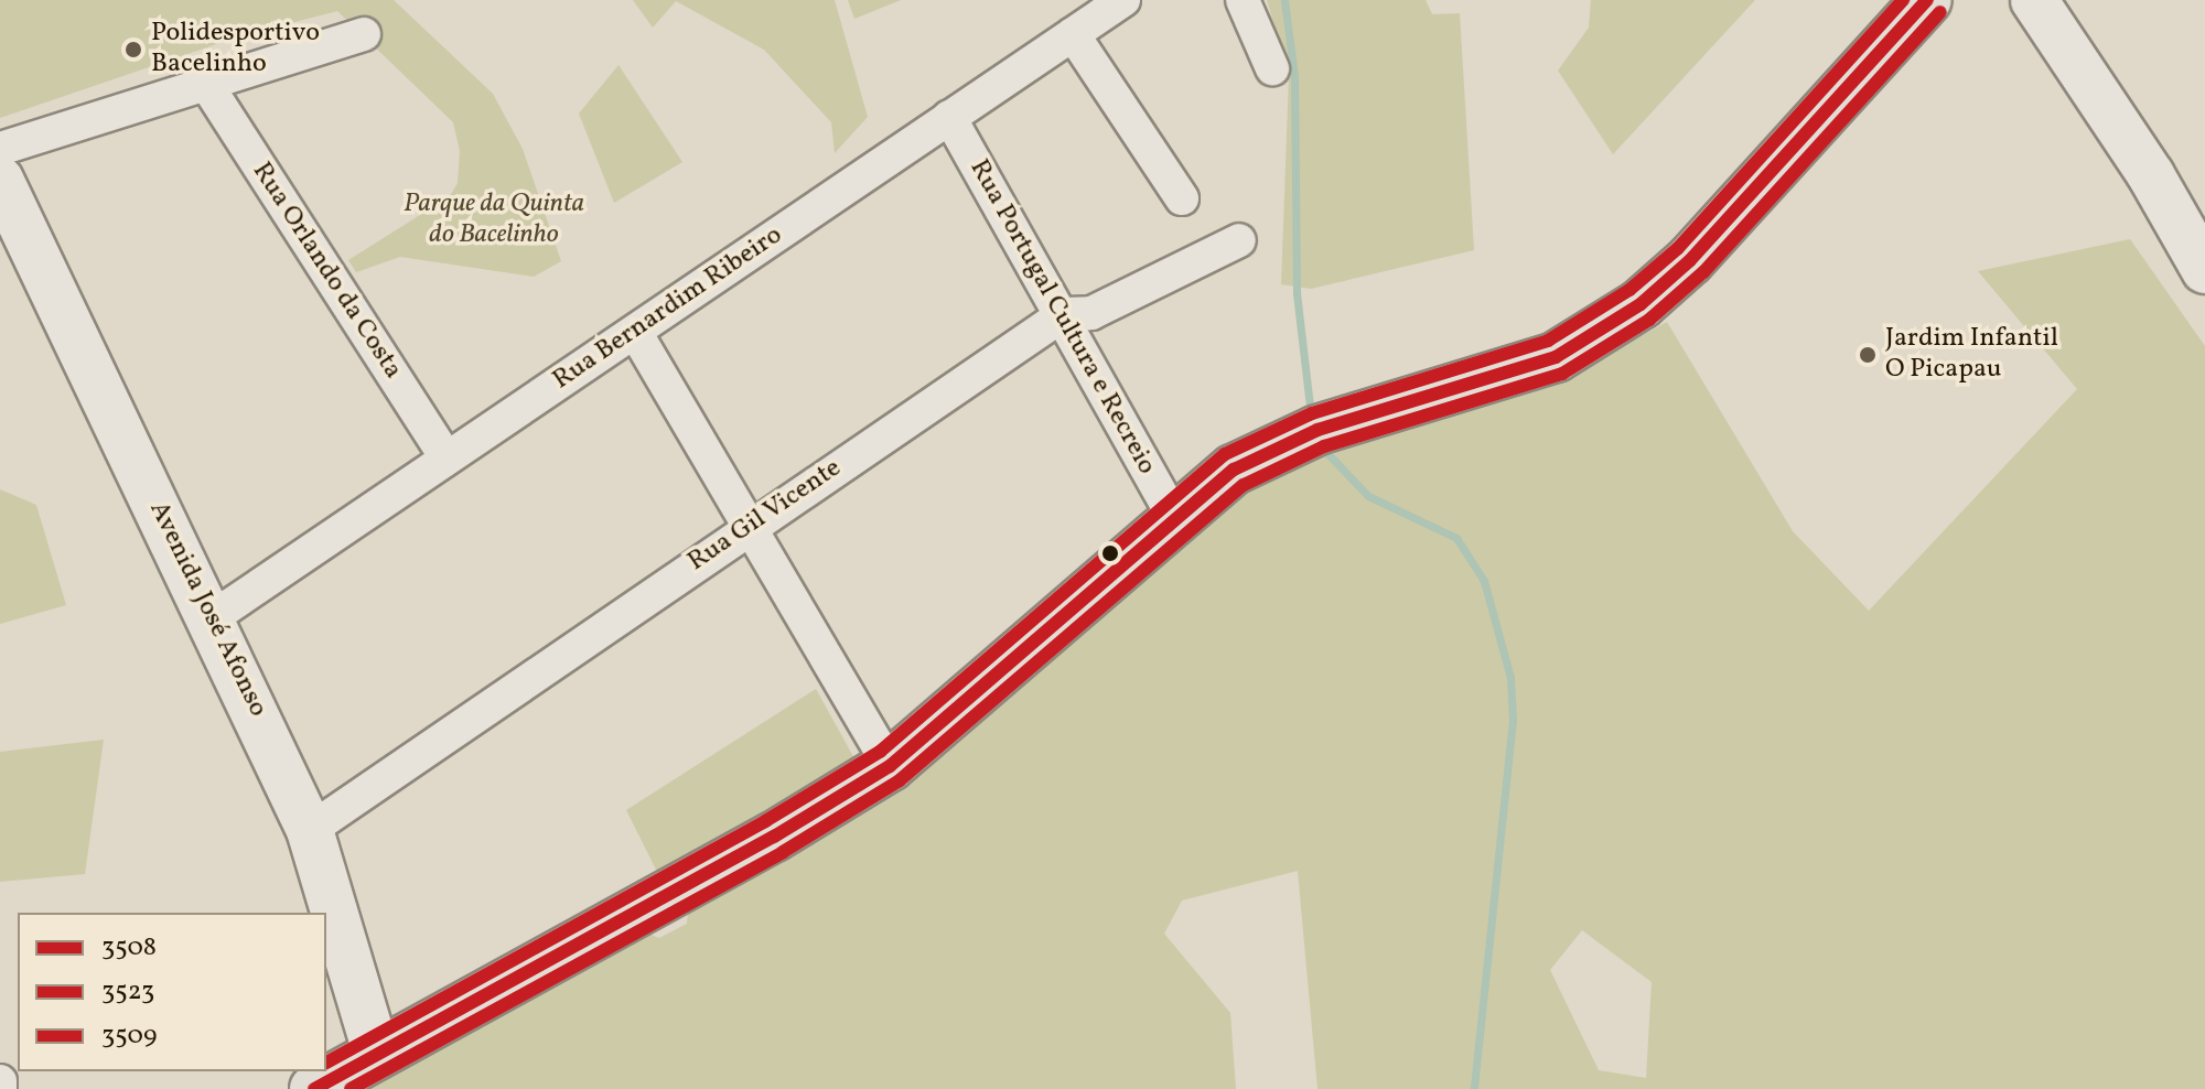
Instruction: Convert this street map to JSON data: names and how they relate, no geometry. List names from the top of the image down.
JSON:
{
  "streets": {
    "main road": ["Avenida José Afonso"],
    "street": [
      "Rua Orlando da Costa",
      "Rua Bernardim Ribeiro",
      "Rua Portugal Cultura e Recreio",
      "Rua Gil Vicente"
    ]
  },
  "crossings": [
    ["Rua Orlando da Costa", "Rua Bernardim Ribeiro"],
    ["Rua Bernardim Ribeiro", "Rua Portugal Cultura e Recreio"],
    ["Rua Bernardim Ribeiro", "Avenida José Afonso"],
    ["Rua Portugal Cultura e Recreio", "Rua Gil Vicente"],
    ["Rua Gil Vicente", "Avenida José Afonso"]
  ],
  "parks": ["Parque da Quinta do Bacelinho"],
  "places": ["Polidesportivo Bacelinho", "Jardim Infantil O Picapau"],
  "lines": ["transit line 3508", "transit line 3509", "transit line 3523"],
  "legend": ["3508", "3523", "3509"]
}
